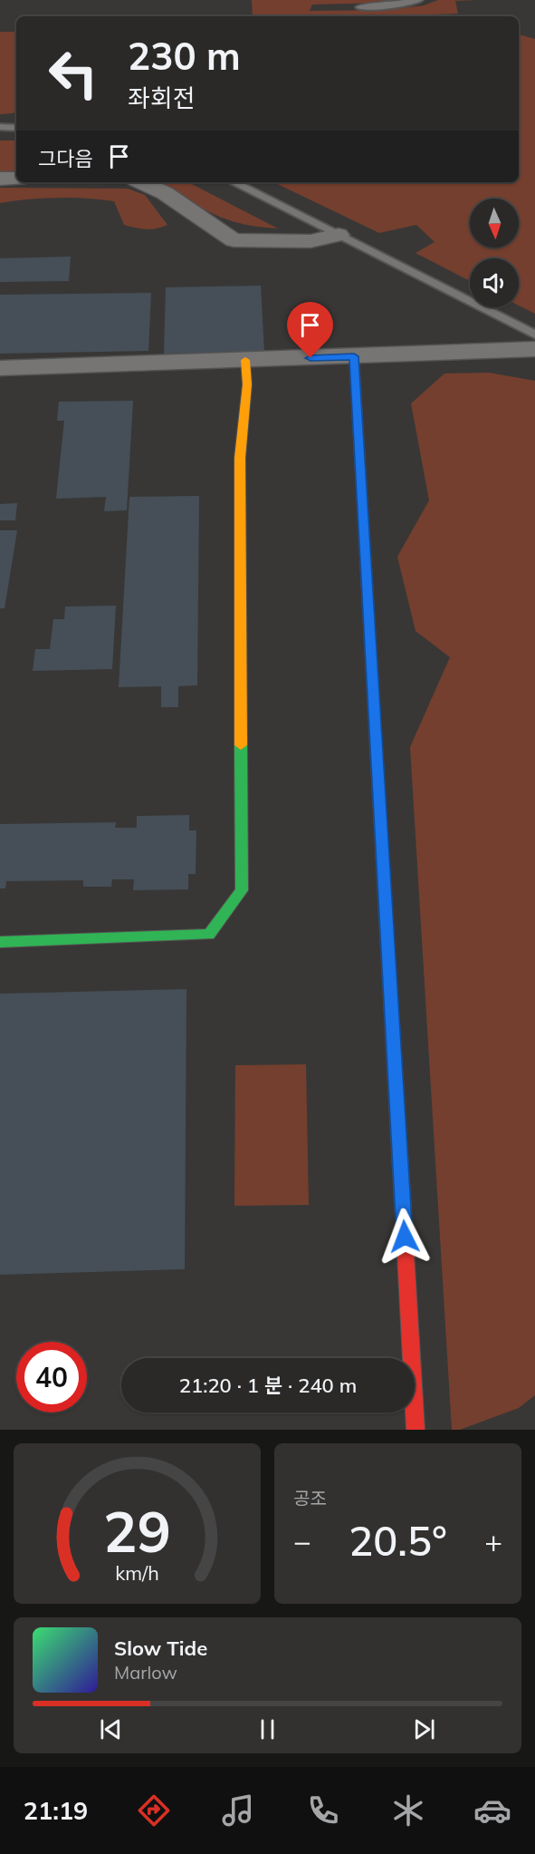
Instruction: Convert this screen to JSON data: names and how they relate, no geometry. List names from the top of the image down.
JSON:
{
  "north": "bottom",
  "page": {
    "turn": ["230 m", "좌회전"],
    "then": "그다음",
    "limit": "40",
    "trip": "21:20 · 1 분 · 240 m",
    "tile": "공조",
    "heat": ["−", "20.5°", "+"],
    "song": ["Slow Tide", "Marlow"],
    "tabs": "21:19",
    "gauge": ["29", "km/h"]
  }
}
